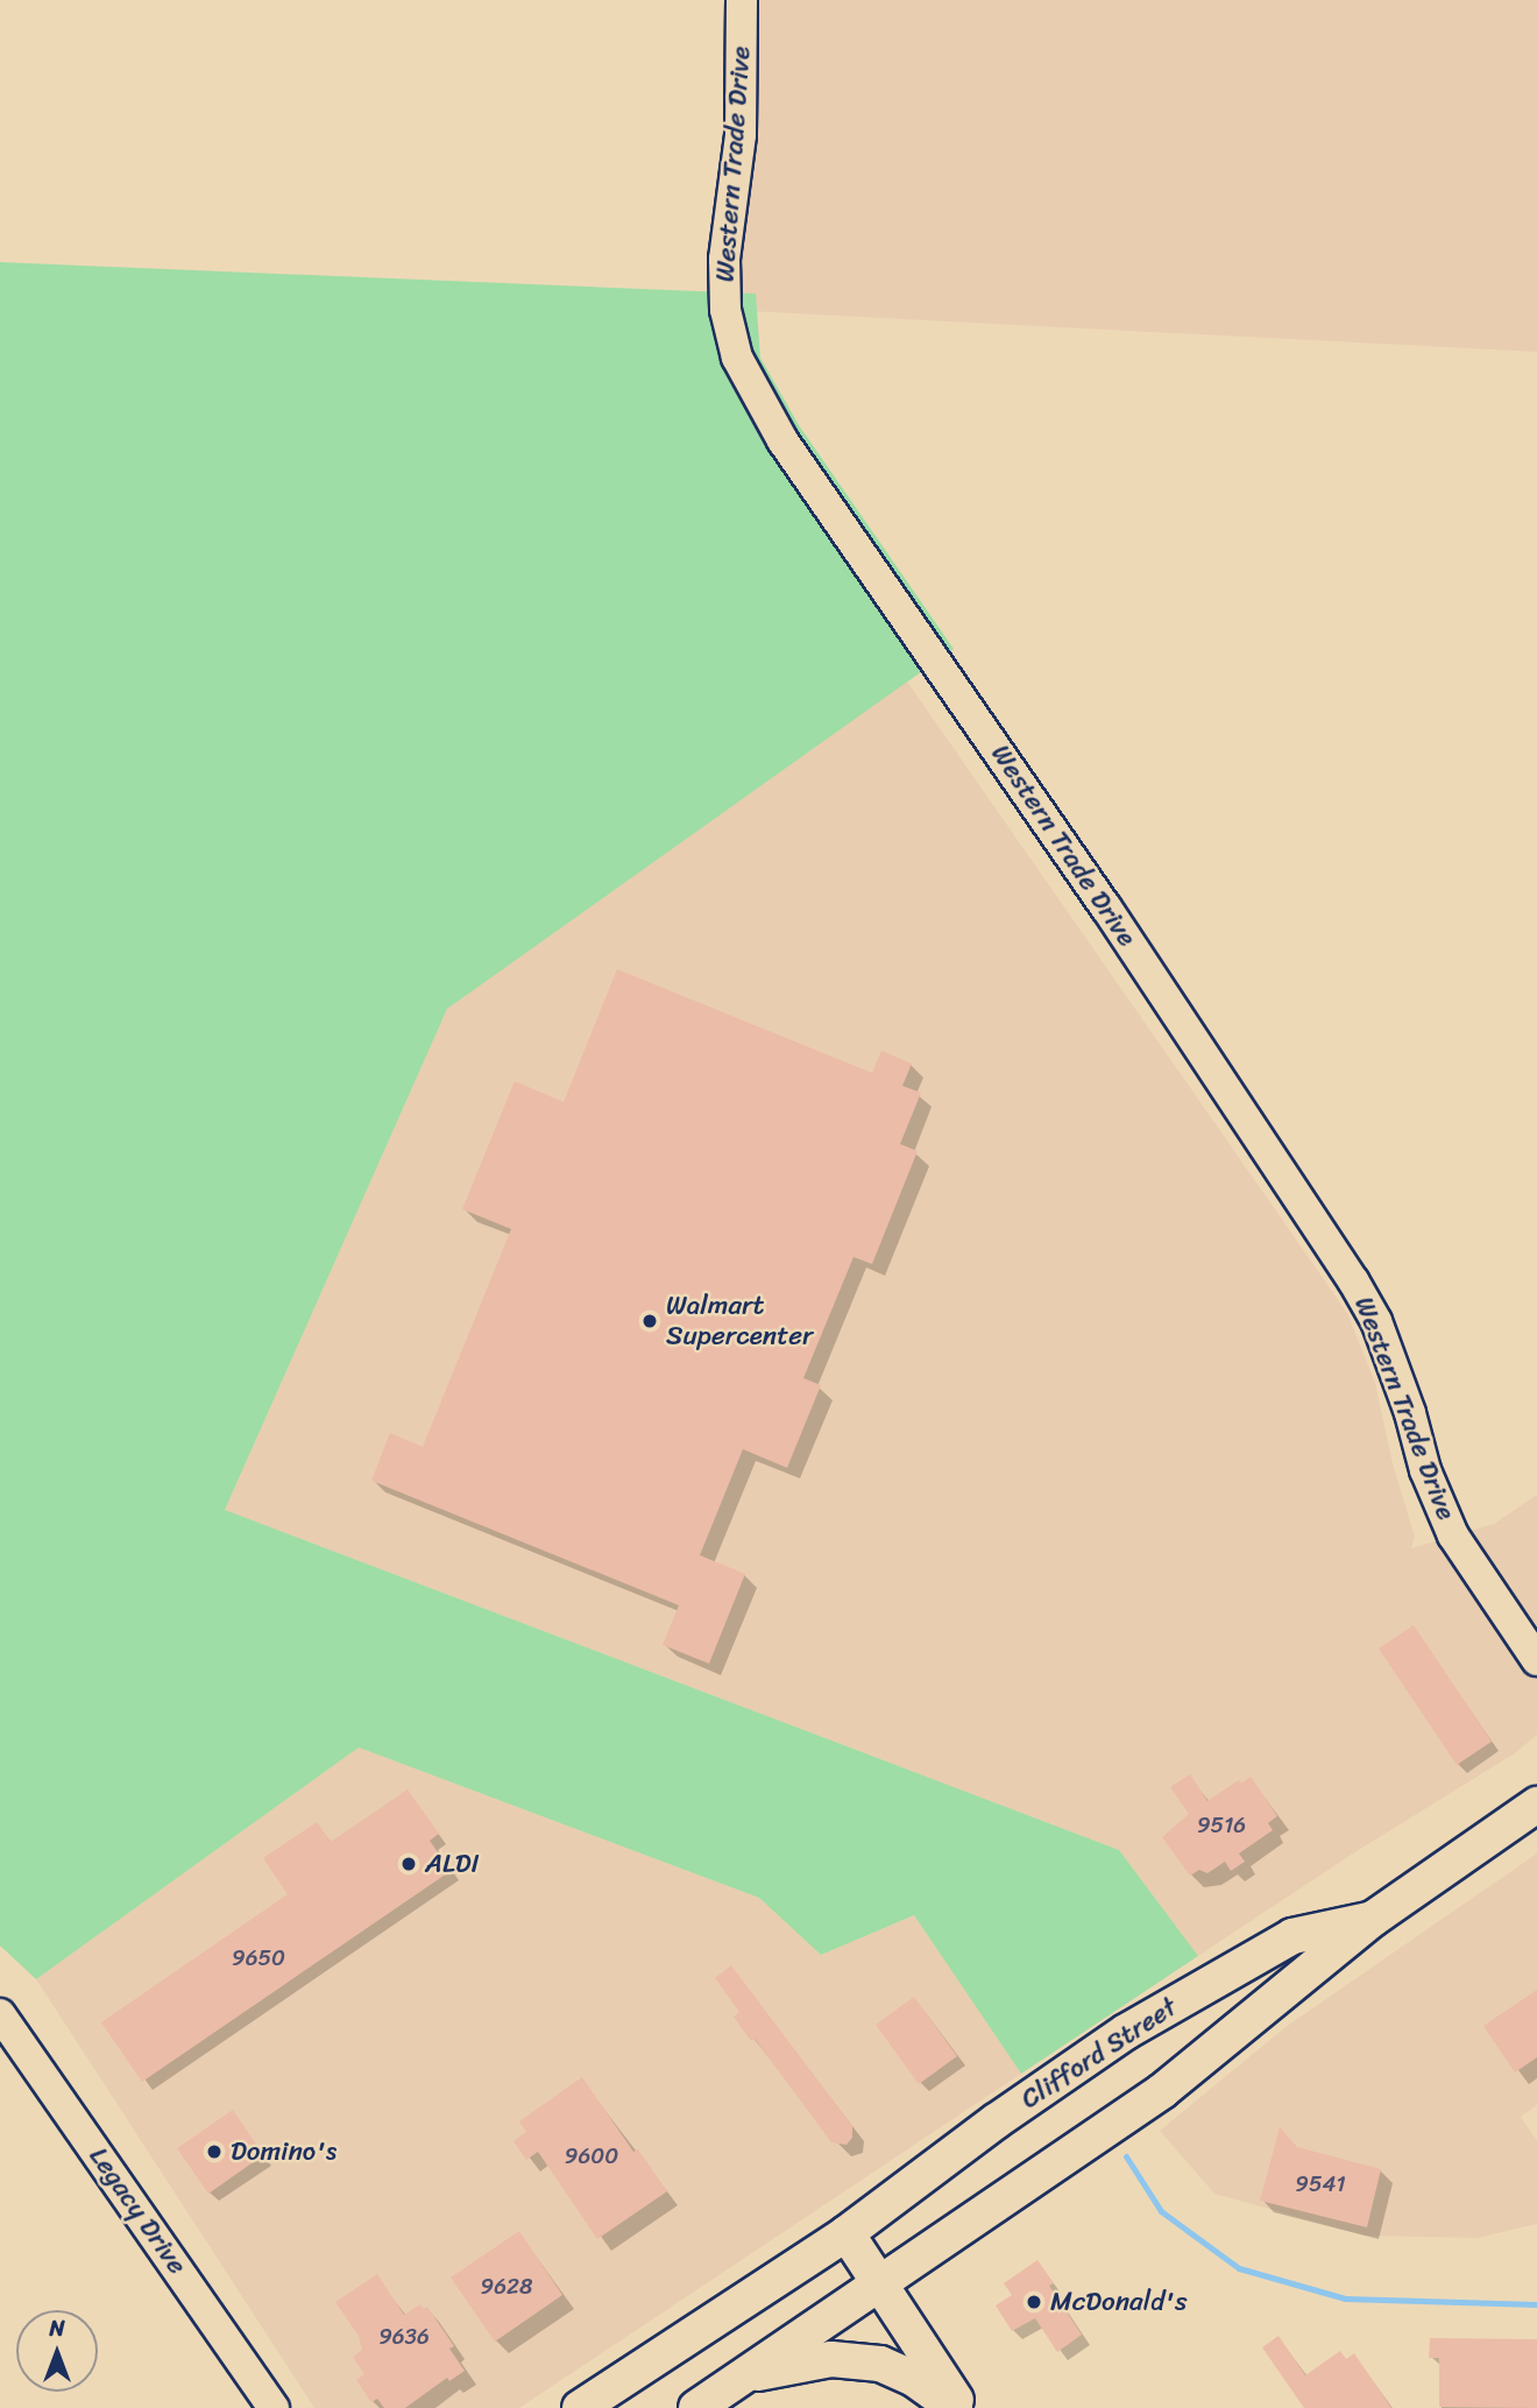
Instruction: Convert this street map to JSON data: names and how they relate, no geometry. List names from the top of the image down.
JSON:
{
  "streets": {
    "main road": ["Clifford Street"],
    "street": ["Western Trade Drive", "Legacy Drive"]
  },
  "places": [
    "Walmart Supercenter",
    "ALDI",
    "Domino's",
    "McDonald's"
  ],
  "house_numbers": [
    "9516",
    "9650",
    "9600",
    "9541",
    "9628",
    "9636"
  ],
  "north": "top"
}
